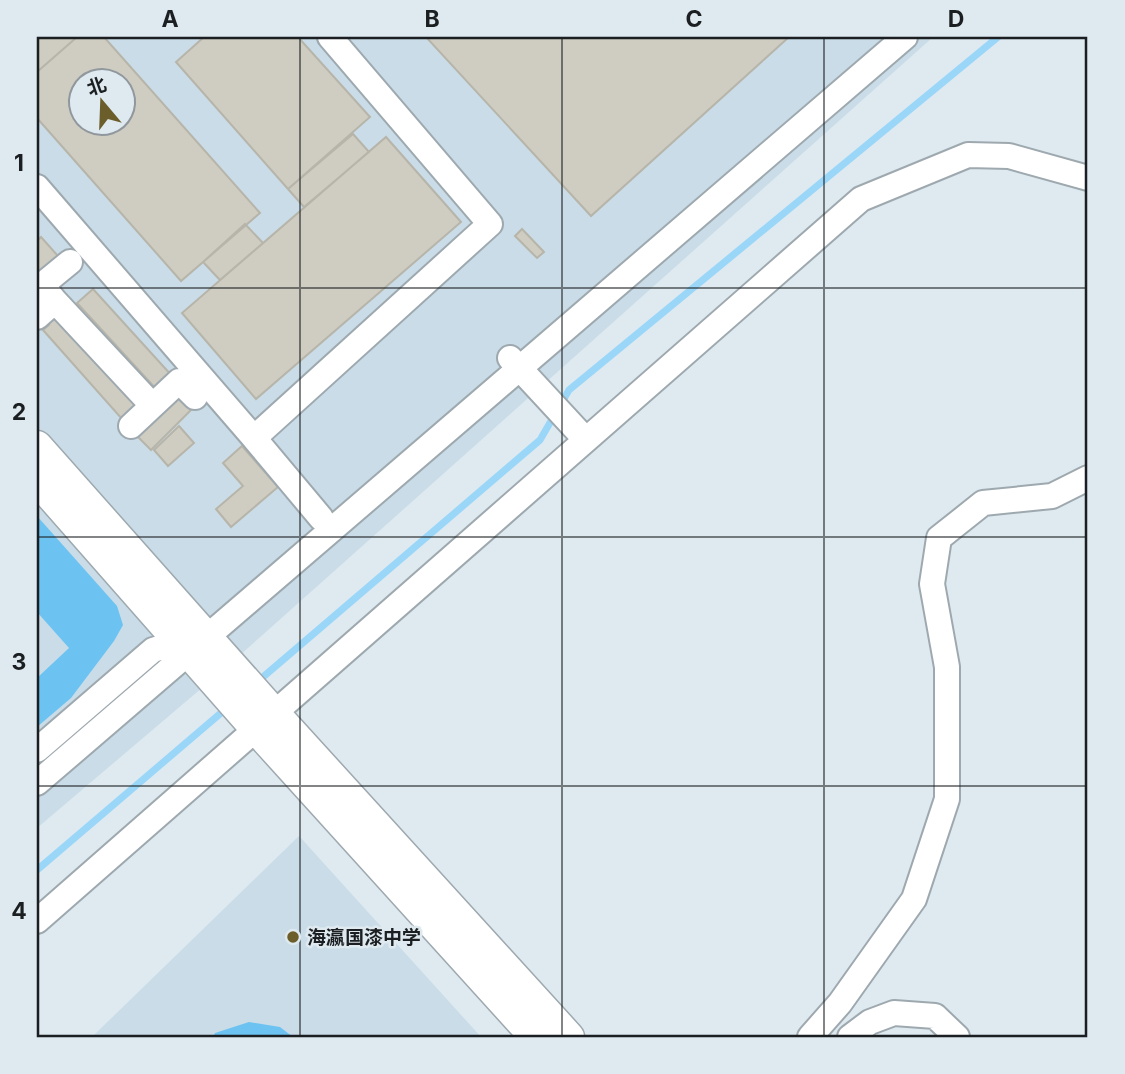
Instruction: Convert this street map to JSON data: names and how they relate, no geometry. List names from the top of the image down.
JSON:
{
  "places": ["海瀛国漆中学"],
  "north": "top",
  "grid": {
    "columns": [
      "A",
      "B",
      "C",
      "D"
    ],
    "rows": [
      "1",
      "2",
      "3",
      "4"
    ]
  }
}
